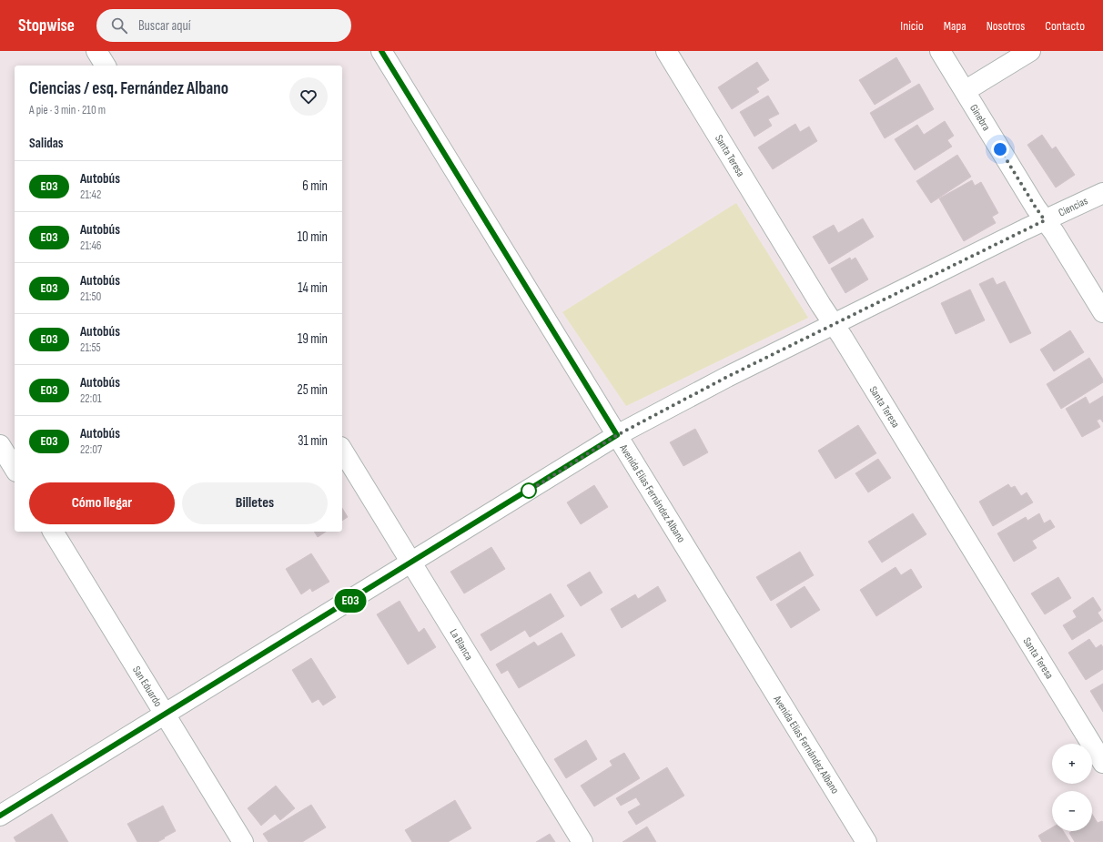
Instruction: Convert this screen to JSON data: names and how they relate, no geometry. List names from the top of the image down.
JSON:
{
  "streets": {
    "street": [
      "Ginebra",
      "Santa Teresa",
      "Ciencias",
      "Avenida Elías Fernández Albano",
      "La Blanca",
      "San Eduardo"
    ]
  },
  "crossings": [
    ["Ginebra", "Ciencias"],
    ["Santa Teresa", "Ciencias"],
    ["Ciencias", "Avenida Elías Fernández Albano"],
    ["Ciencias", "La Blanca"],
    ["Ciencias", "San Eduardo"]
  ],
  "lines": ["bus line E03"],
  "page": {
    "header": "Stopwise",
    "search": "Buscar aquí",
    "nav": [
      "Inicio",
      "Mapa",
      "Nosotros",
      "Contacto"
    ],
    "on_map": "E03",
    "heading": [
      ["Ciencias / esq. Fernández Albano", "A pie · 3 min · 210 m"],
      "Salidas"
    ],
    "list": [
      {
        "mark": "E03",
        "name": "Autobús",
        "note": "21:42",
        "value": "6 min"
      },
      {
        "mark": "E03",
        "name": "Autobús",
        "note": "21:46",
        "value": "10 min"
      },
      {
        "mark": "E03",
        "name": "Autobús",
        "note": "21:50",
        "value": "14 min"
      },
      {
        "mark": "E03",
        "name": "Autobús",
        "note": "21:55",
        "value": "19 min"
      },
      {
        "mark": "E03",
        "name": "Autobús",
        "note": "22:01",
        "value": "25 min"
      },
      {
        "mark": "E03",
        "name": "Autobús",
        "note": "22:07",
        "value": "31 min"
      }
    ],
    "buttons": ["Cómo llegar", "Billetes"],
    "map_buttons": ["+", "−"]
  }
}
